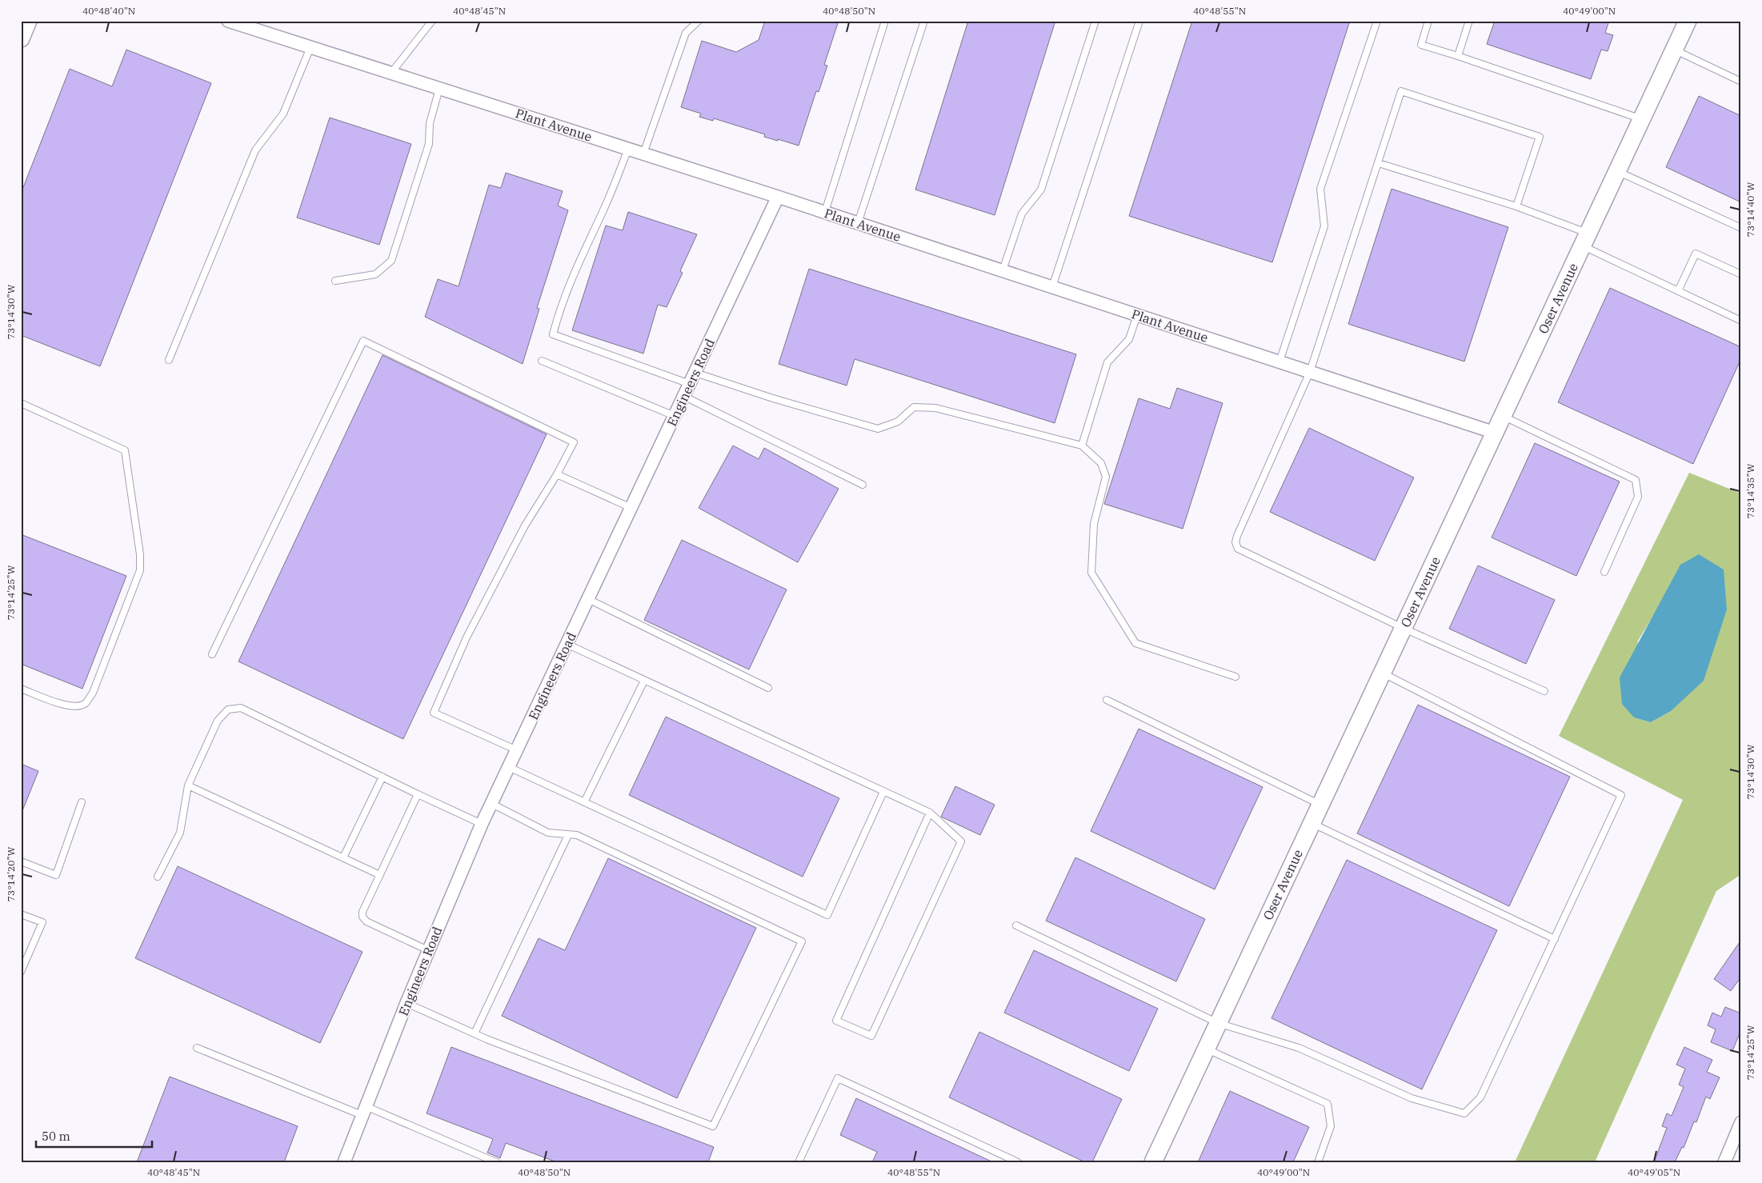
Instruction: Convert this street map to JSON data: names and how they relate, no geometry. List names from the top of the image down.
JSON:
{
  "streets": {
    "street": ["Plant Avenue", "Oser Avenue", "Engineers Road"]
  },
  "crossings": [
    ["Plant Avenue", "Oser Avenue"],
    ["Plant Avenue", "Engineers Road"]
  ],
  "scale_bar": "50 m",
  "coordinates": [
    "40°48'40\"N",
    "40°48'45\"N",
    "40°48'50\"N",
    "40°48'55\"N",
    "40°49'00\"N",
    "73°14'40\"W",
    "73°14'30\"W",
    "73°14'35\"W",
    "73°14'25\"W",
    "73°14'20\"W",
    "40°49'05\"N"
  ]
}
